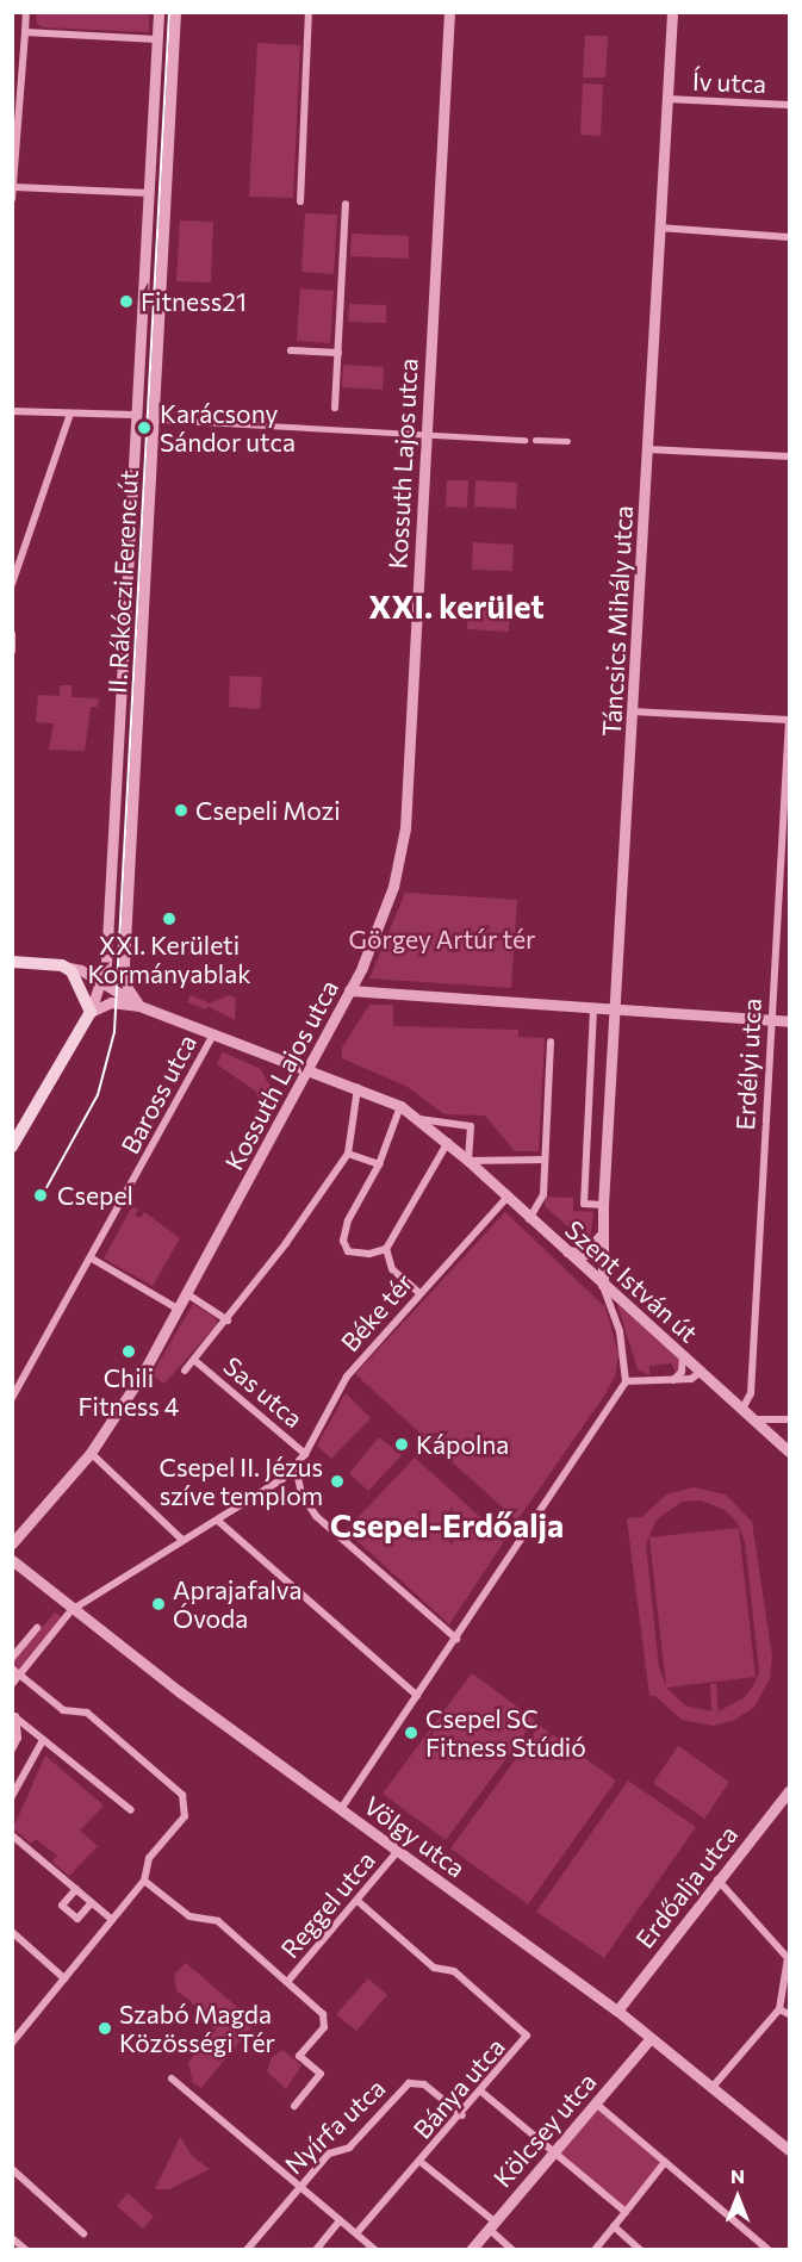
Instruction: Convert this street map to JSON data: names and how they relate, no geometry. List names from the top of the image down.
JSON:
{
  "streets": {
    "main road": ["II. Rákóczi Ferenc út"],
    "street": [
      "Ív utca",
      "Kossuth Lajos utca",
      "Táncsics Mihály utca",
      "Erdélyi utca",
      "Baross utca",
      "Szent István út",
      "Béke tér",
      "Sas utca",
      "Völgy utca",
      "Erdőalja utca",
      "Reggel utca",
      "Bánya utca",
      "Nyírfa utca",
      "Kölcsey utca"
    ]
  },
  "crossings": [
    ["Ív utca", "Táncsics Mihály utca"],
    ["Kossuth Lajos utca", "Szent István út"],
    ["II. Rákóczi Ferenc út", "Szent István út"],
    ["Táncsics Mihály utca", "Szent István út"],
    ["Erdélyi utca", "Szent István út"],
    ["Baross utca", "Szent István út"],
    ["Szent István út", "Béke tér"],
    ["Béke tér", "Sas utca"],
    ["Béke tér", "Völgy utca"],
    ["Völgy utca", "Erdőalja utca"],
    ["Völgy utca", "Reggel utca"],
    ["Völgy utca", "Kölcsey utca"],
    ["Reggel utca", "Bánya utca"],
    ["Bánya utca", "Nyírfa utca"]
  ],
  "districts": ["XXI. kerület", "Csepel-Erdőalja"],
  "parks": ["Görgey Artúr tér"],
  "places": [
    "Fitness21",
    "Karácsony Sándor utca",
    "Csepeli Mozi",
    "XXI. Kerületi Kormányablak",
    "Csepel",
    "Chili Fitness 4",
    "Kápolna",
    "Csepel II. Jézus szíve templom",
    "Aprajafalva Óvoda",
    "Csepel SC Fitness Stúdió",
    "Szabó Magda Közösségi Tér"
  ],
  "north": "top"
}
